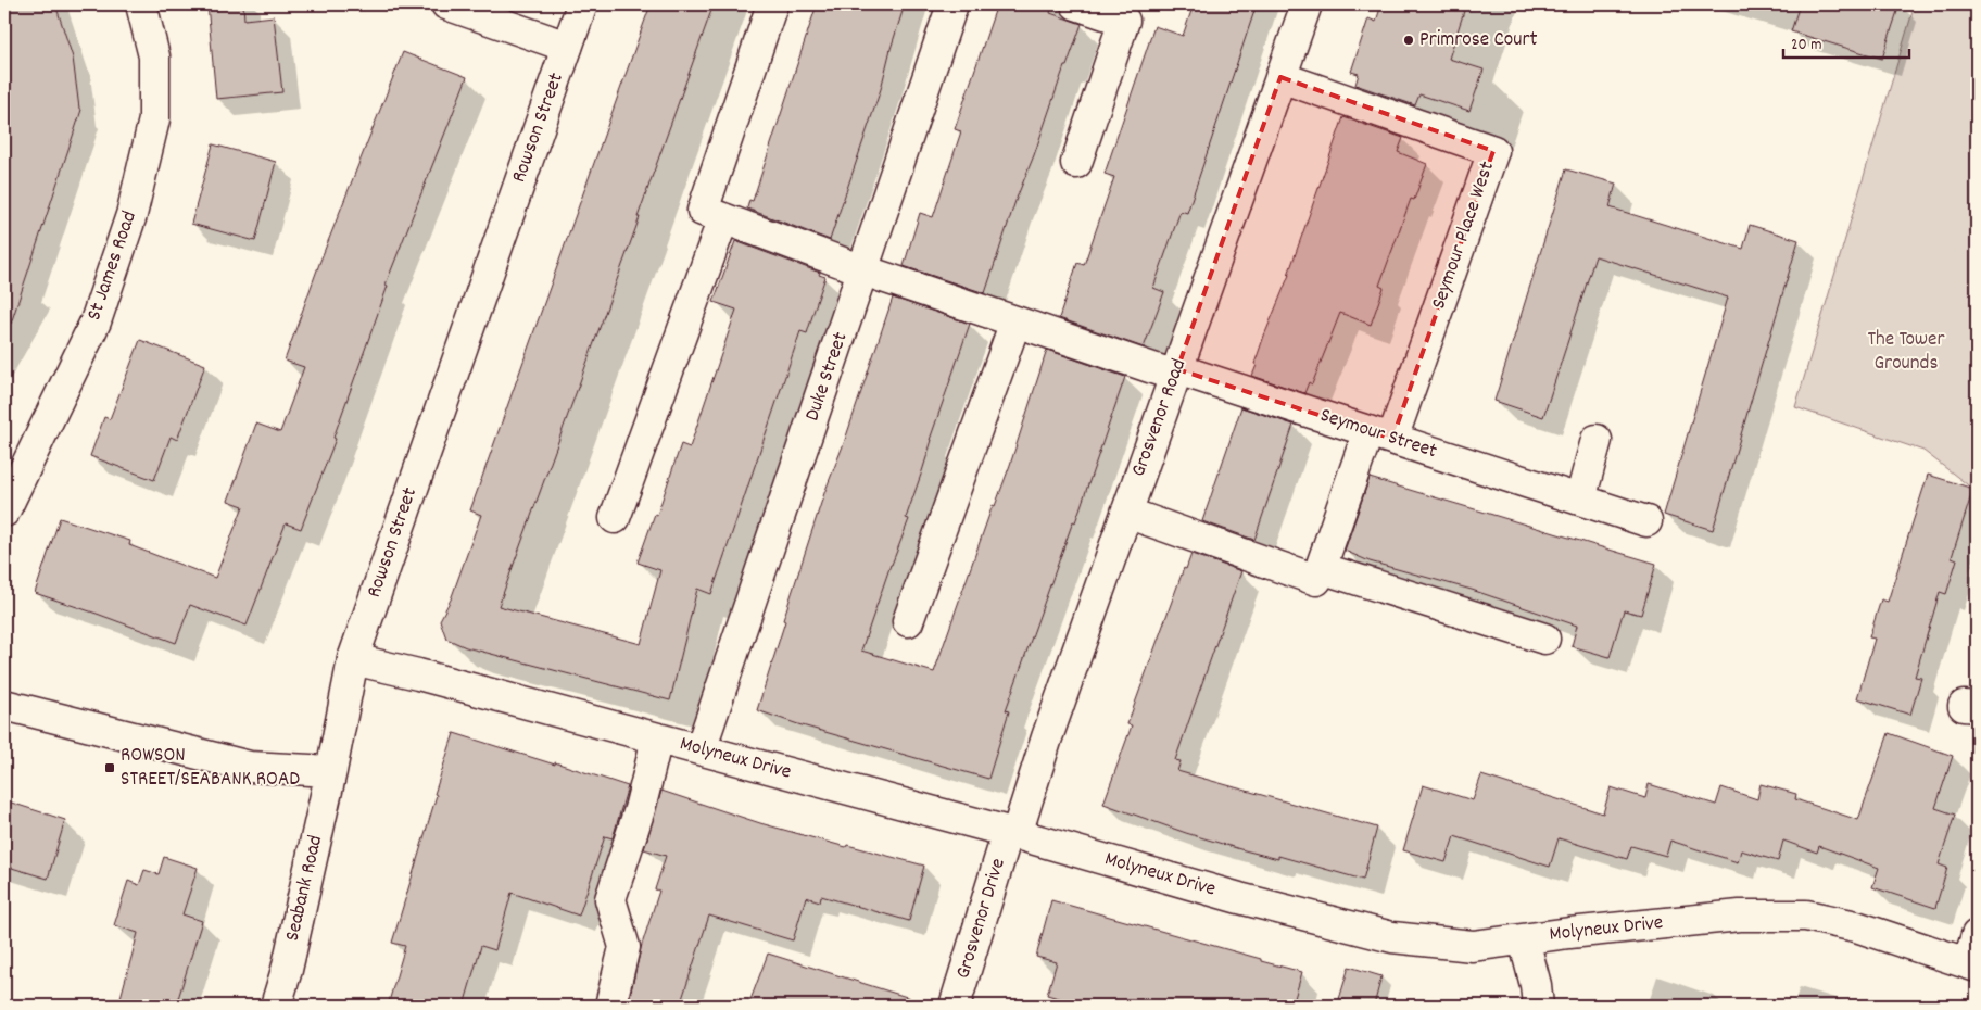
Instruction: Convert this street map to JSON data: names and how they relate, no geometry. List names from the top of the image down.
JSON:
{
  "streets": {
    "street": [
      "Rowson Street",
      "Seymour Place West",
      "St James Road",
      "Duke Street",
      "Grosvenor Road",
      "Seymour Street",
      "Molyneux Drive",
      "Seabank Road",
      "Grosvenor Drive"
    ]
  },
  "crossings": [
    ["Rowson Street", "Molyneux Drive"],
    ["Rowson Street", "Seabank Road"],
    ["Seymour Place West", "Grosvenor Road"],
    ["Seymour Place West", "Seymour Street"],
    ["Duke Street", "Seymour Street"],
    ["Duke Street", "Molyneux Drive"],
    ["Grosvenor Road", "Seymour Street"],
    ["Grosvenor Road", "Molyneux Drive"],
    ["Grosvenor Road", "Grosvenor Drive"],
    ["Molyneux Drive", "Grosvenor Drive"]
  ],
  "parks": ["The Tower Grounds"],
  "places": {
    "other": ["Primrose Court"],
    "transit": ["ROWSON STREET/SEABANK ROAD"]
  },
  "scale_bar": "20 m"
}
